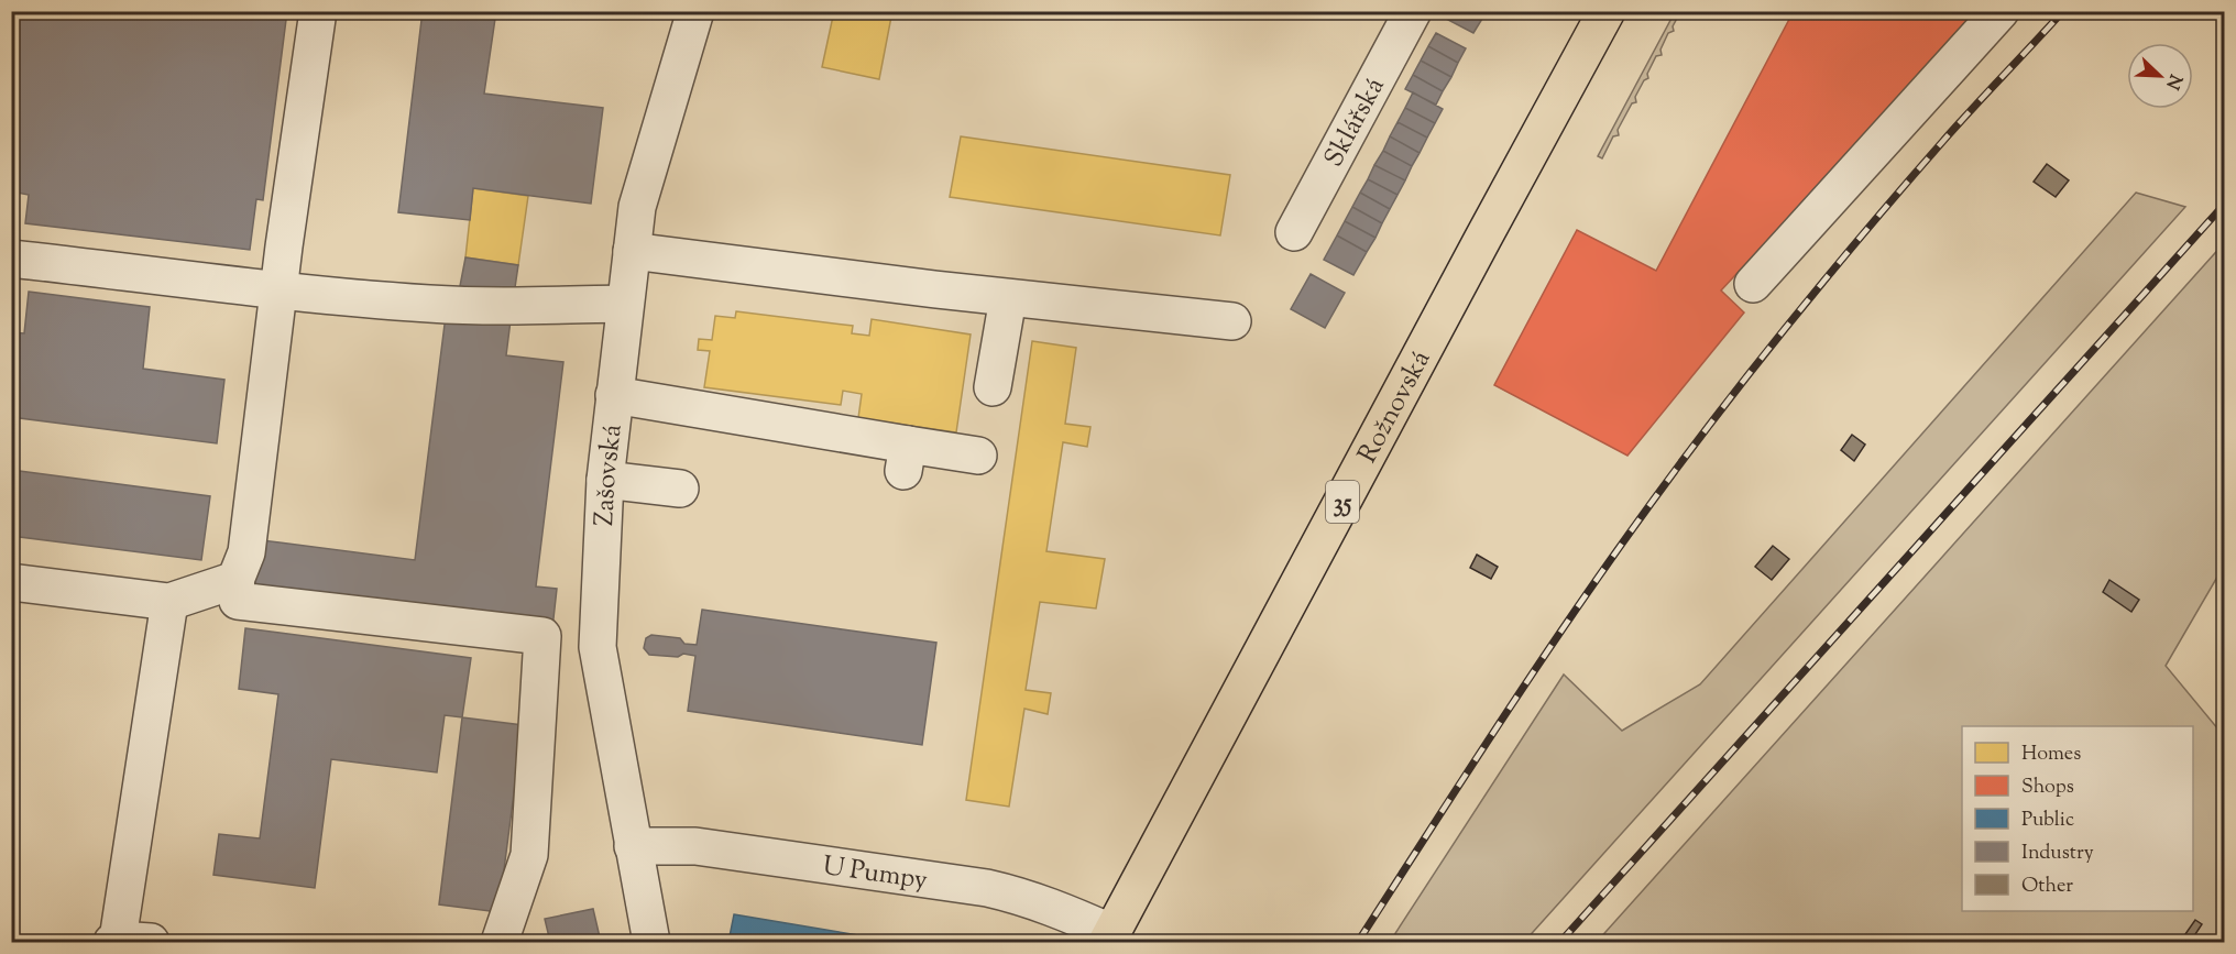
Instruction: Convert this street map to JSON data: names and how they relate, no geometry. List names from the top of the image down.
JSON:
{
  "streets": {
    "main road": ["Rožnovská", "35"],
    "street": ["Sklářská", "Zašovská", "U Pumpy"]
  },
  "crossings": [
    ["Rožnovská", "U Pumpy"],
    ["Zašovská", "U Pumpy"]
  ],
  "legend": [
    "Homes",
    "Shops",
    "Public",
    "Industry",
    "Other"
  ],
  "north": "bottom right"
}
